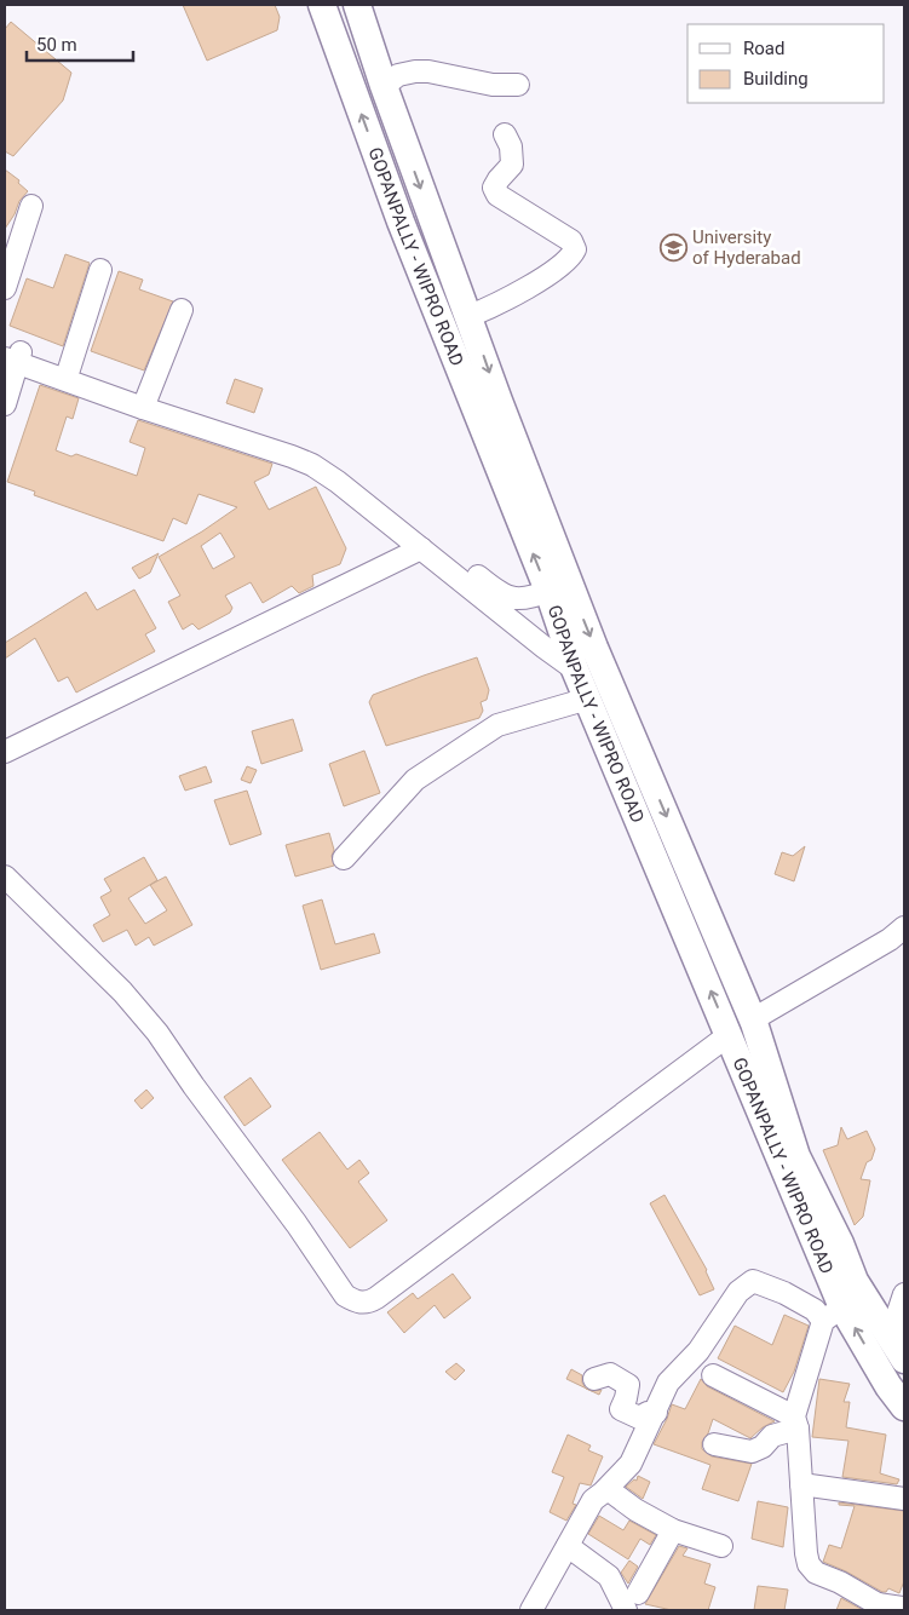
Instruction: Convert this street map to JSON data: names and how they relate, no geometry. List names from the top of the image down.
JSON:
{
  "streets": {
    "main road": ["GOPANPALLY - WIPRO ROAD"]
  },
  "places": {
    "school or university": ["University of Hyderabad"]
  },
  "legend": ["Road", "Building"],
  "scale_bar": "50 m"
}
